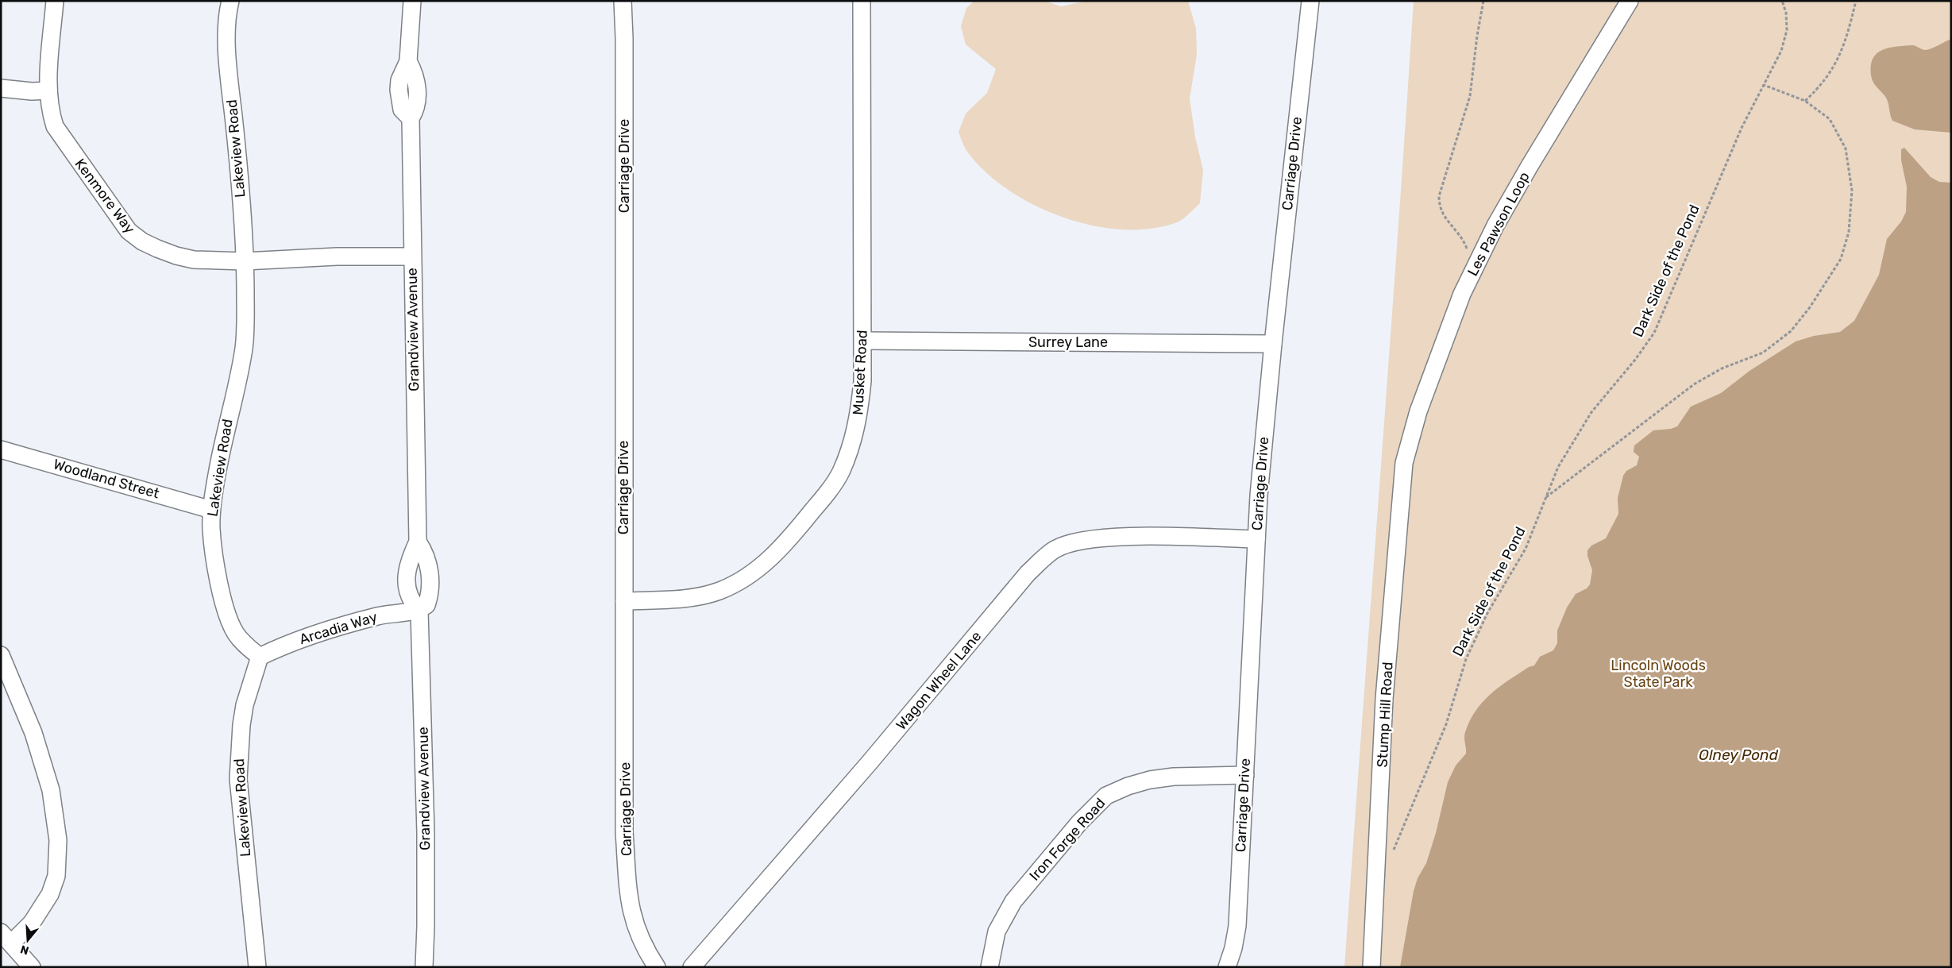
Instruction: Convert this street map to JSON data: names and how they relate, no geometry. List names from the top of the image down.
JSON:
{
  "streets": {
    "street": [
      "Lakeview Road",
      "Carriage Drive",
      "Kenmore Way",
      "Les Pawson Loop",
      "Grandview Avenue",
      "Surrey Lane",
      "Musket Road",
      "Woodland Street",
      "Arcadia Way",
      "Wagon Wheel Lane",
      "Stump Hill Road",
      "Iron Forge Road"
    ],
    "path": ["Dark Side of the Pond"]
  },
  "crossings": [
    ["Lakeview Road", "Kenmore Way"],
    ["Lakeview Road", "Woodland Street"],
    ["Lakeview Road", "Arcadia Way"],
    ["Carriage Drive", "Surrey Lane"],
    ["Carriage Drive", "Musket Road"],
    ["Carriage Drive", "Wagon Wheel Lane"],
    ["Carriage Drive", "Iron Forge Road"],
    ["Kenmore Way", "Grandview Avenue"],
    ["Les Pawson Loop", "Stump Hill Road"],
    ["Grandview Avenue", "Arcadia Way"],
    ["Surrey Lane", "Musket Road"]
  ],
  "water": ["Olney Pond"],
  "parks": ["Lincoln Woods State Park"],
  "north": "bottom"
}
